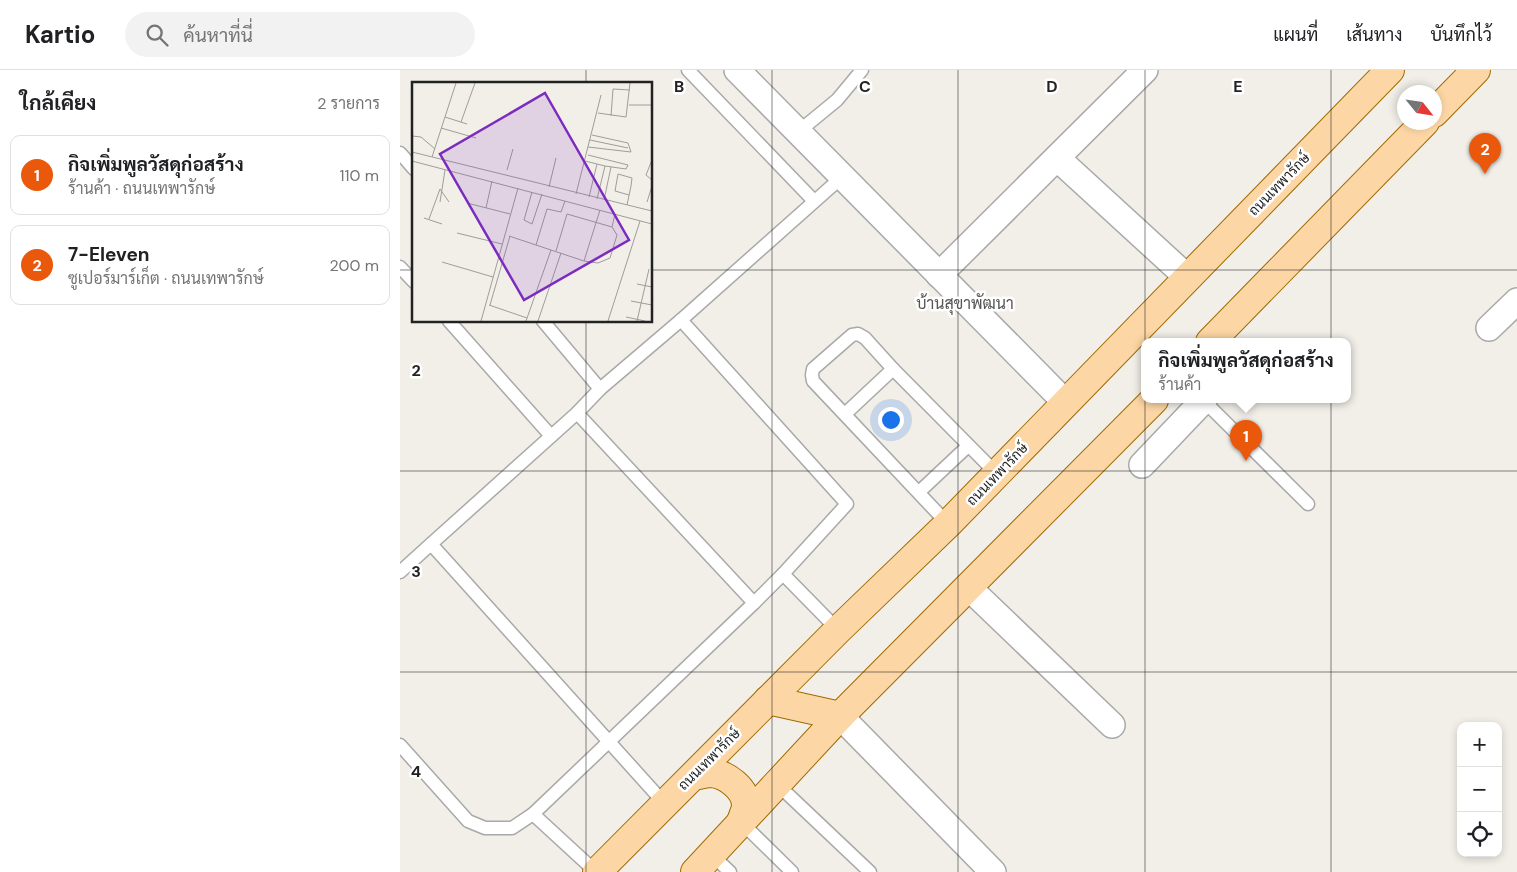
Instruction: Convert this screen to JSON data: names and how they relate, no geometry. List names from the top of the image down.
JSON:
{
  "streets": {
    "main road": ["ถนนเทพารักษ์"]
  },
  "districts": ["บ้านสุขาพัฒนา"],
  "north": "bottom right",
  "page": {
    "header": "Kartio",
    "search": "ค้นหาที่นี่",
    "nav": ["แผนที่", "เส้นทาง", "บันทึกไว้"],
    "heading": ["ใกล้เคียง", "2 รายการ"],
    "pins": ["2", "1"],
    "list": [
      {
        "mark": "1",
        "name": "กิจเพิ่มพูลวัสดุก่อสร้าง",
        "note": "ร้านค้า · ถนนเทพารักษ์",
        "value": "110 m"
      },
      {
        "mark": "2",
        "name": "7-Eleven",
        "note": "ซูเปอร์มาร์เก็ต · ถนนเทพารักษ์",
        "value": "200 m"
      }
    ],
    "popup": ["กิจเพิ่มพูลวัสดุก่อสร้าง", "ร้านค้า"],
    "map_buttons": ["+", "−"]
  },
  "grid": {
    "columns": [
      "B",
      "C",
      "D",
      "E"
    ],
    "rows": ["2", "3", "4"]
  }
}
